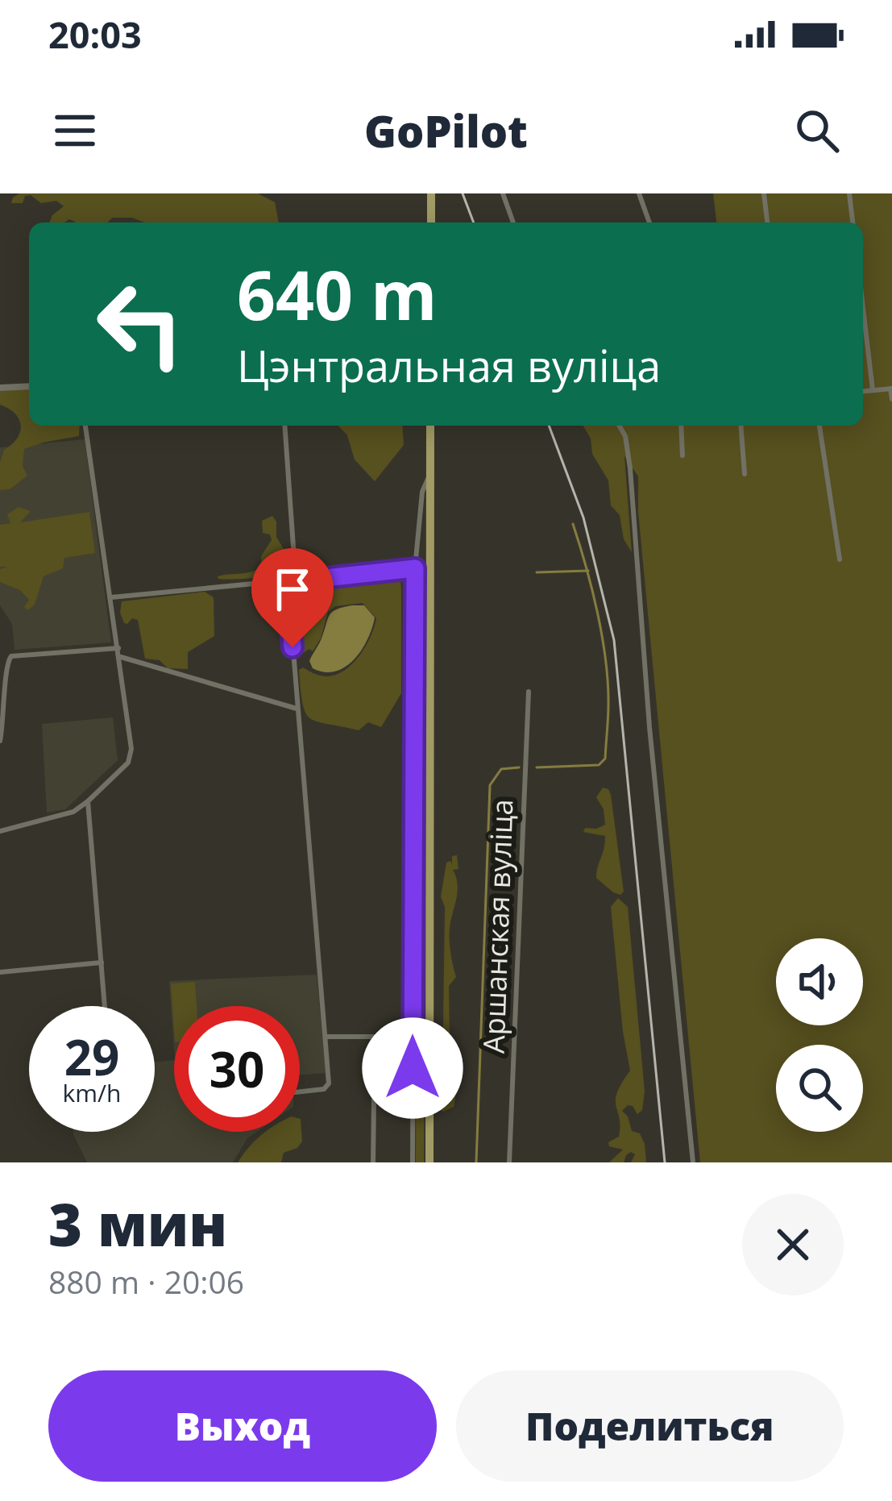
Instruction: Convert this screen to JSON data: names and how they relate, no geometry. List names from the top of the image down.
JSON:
{
  "streets": {
    "street": ["Аршанская вуліца"]
  },
  "page": {
    "status": "20:03",
    "header": "GoPilot",
    "turn": ["640 m", "Цэнтральная вуліца"],
    "speed": "29 km/h",
    "limit": "30",
    "heading": ["3 мин", "880 m · 20:06"],
    "buttons": ["Выход", "Поделиться"]
  }
}
